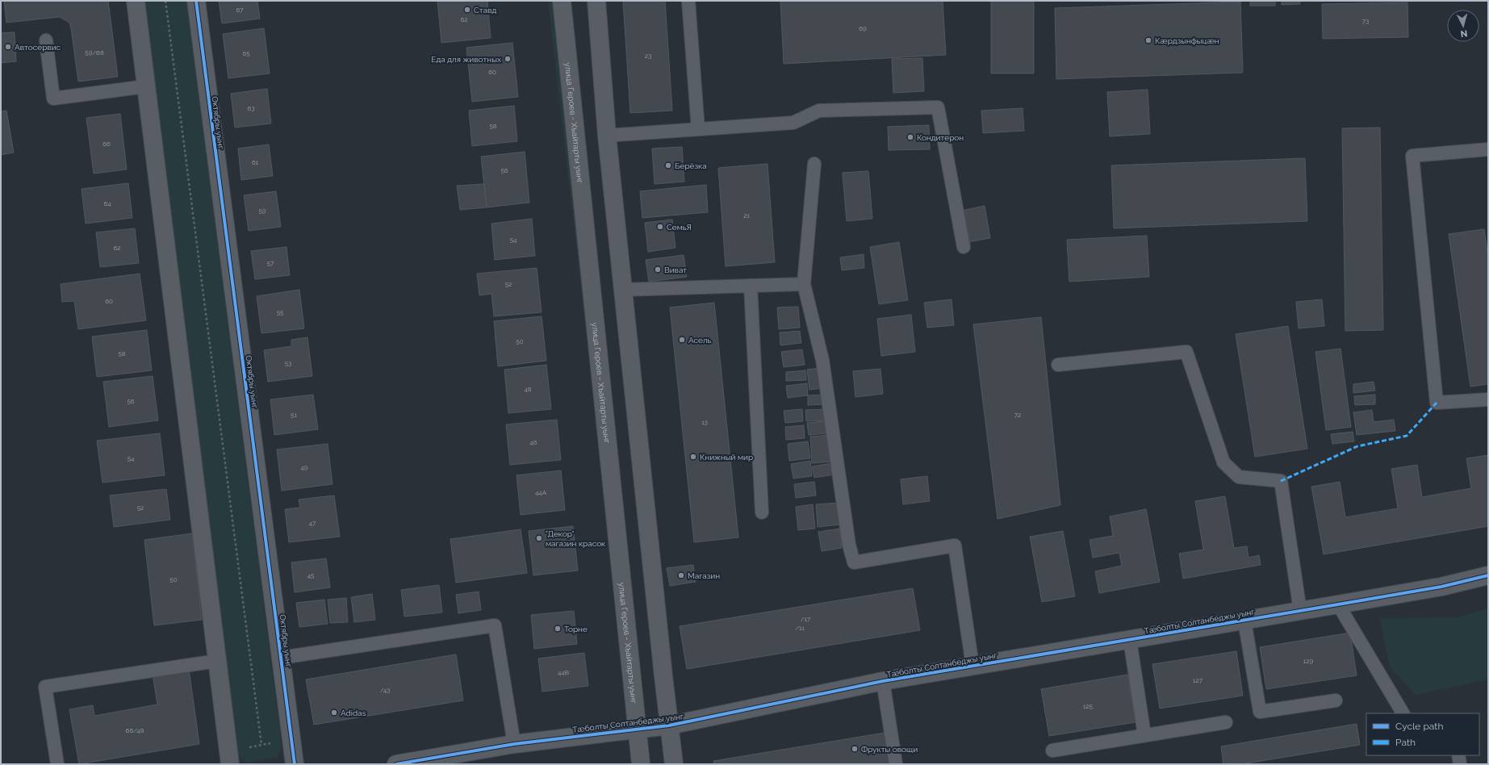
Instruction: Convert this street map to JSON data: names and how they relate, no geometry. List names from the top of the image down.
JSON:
{
  "streets": {
    "street": ["Октябры уынг", "улица Героев - Хъайтарты уынг", "Тæболты Солтанбеджы уынг"]
  },
  "crossings": [
    ["улица Героев - Хъайтарты уынг", "Тæболты Солтанбеджы уынг"]
  ],
  "places": [
    "Ставд",
    "Кæрдзынфыцæн",
    "Автосервис",
    "Еда для животных",
    "Кондитерон",
    "Берёзка",
    "СемьЯ",
    "Виват",
    "Асель",
    "Книжный мир",
    "\"Декор\" магазин красок",
    "Магазин",
    "Торне",
    "Adidas",
    "Фрукты овощи"
  ],
  "house_numbers": [
    "67",
    "62",
    "73",
    "69",
    "59/68",
    "65",
    "23",
    "60",
    "63",
    "58",
    "66",
    "61",
    "56",
    "64",
    "59",
    "21",
    "54",
    "62",
    "57",
    "52",
    "60",
    "55",
    "50",
    "58",
    "53",
    "48",
    "56",
    "51",
    "72",
    "13",
    "46",
    "54",
    "49",
    "44А",
    "52",
    "47",
    "45",
    "50",
    "/17",
    "/11",
    "129",
    "44В",
    "127",
    "/43",
    "125",
    "66/48"
  ],
  "legend": ["Cycle path", "Path"],
  "north": "bottom"
}
